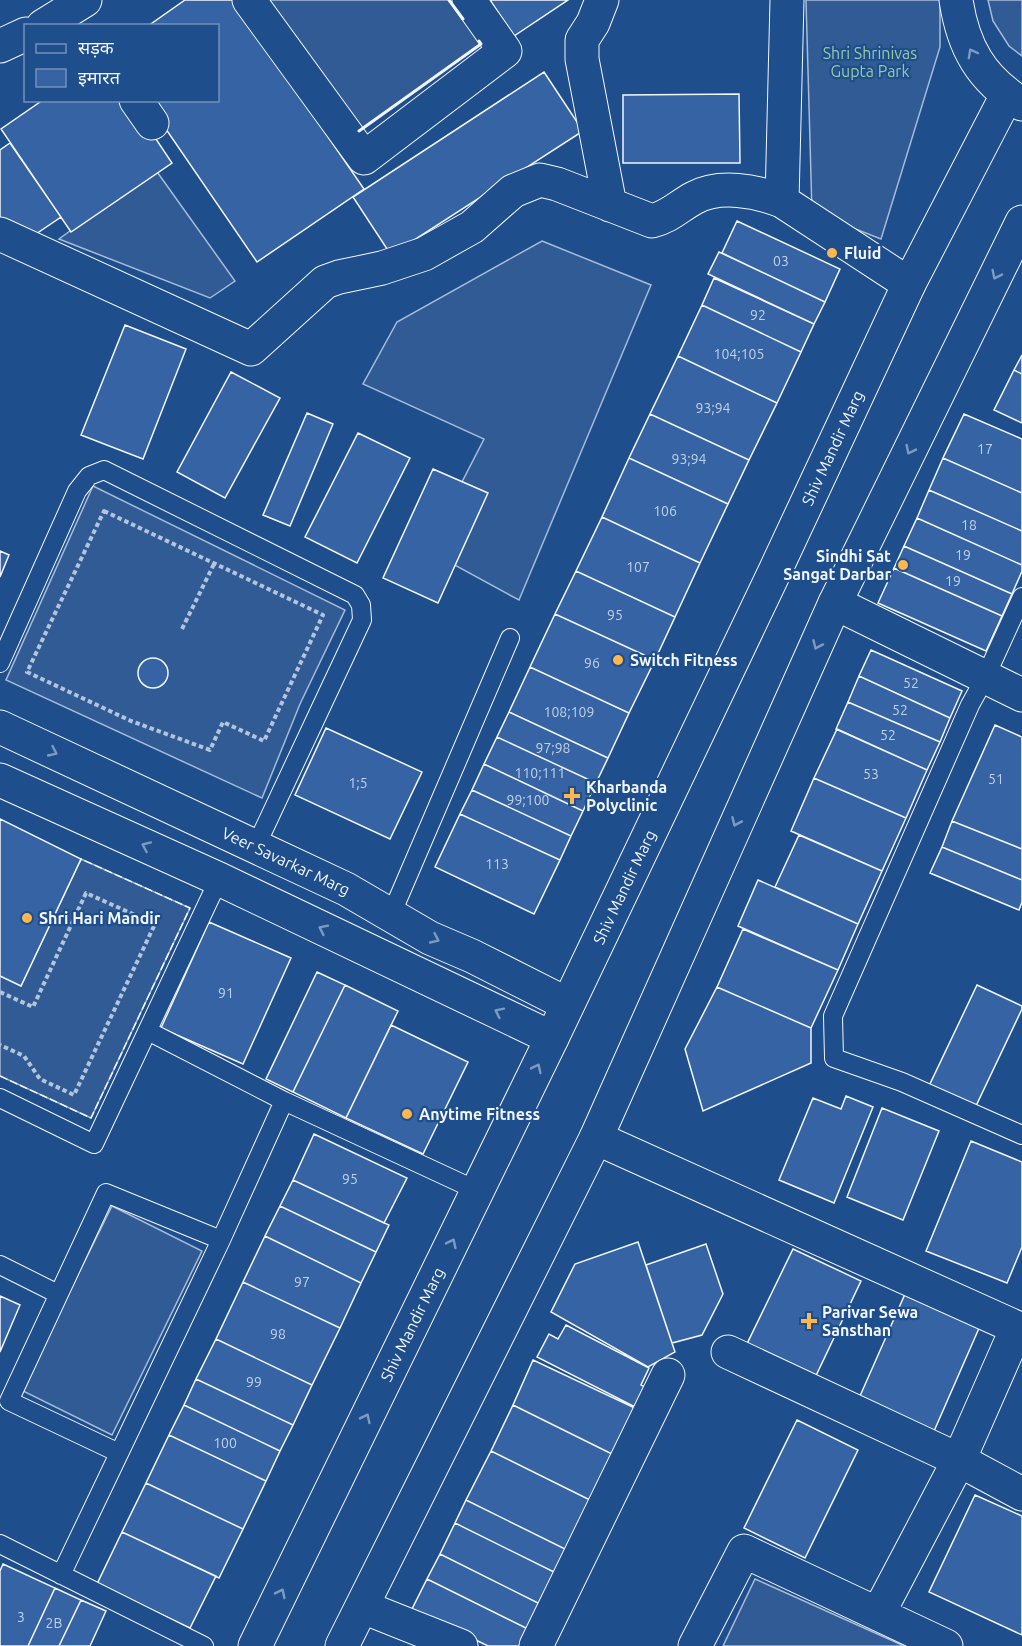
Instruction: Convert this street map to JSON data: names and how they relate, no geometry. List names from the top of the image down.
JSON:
{
  "streets": {
    "street": ["Shiv Mandir Marg", "Veer Savarkar Marg"]
  },
  "crossings": [
    ["Shiv Mandir Marg", "Veer Savarkar Marg"]
  ],
  "parks": ["Shri Shrinivas Gupta Park"],
  "places": {
    "other": [
      "Fluid",
      "Sindhi Sat Sangat Darbar",
      "Switch Fitness",
      "Shri Hari Mandir",
      "Anytime Fitness"
    ],
    "health": ["Kharbanda Polyclinic", "Parivar Sewa Sansthan"]
  },
  "house_numbers": [
    "03",
    "92",
    "104;105",
    "93;94",
    "17",
    "93;94",
    "106",
    "18",
    "19",
    "107",
    "19",
    "95",
    "96",
    "52",
    "52",
    "108;109",
    "52",
    "97;98",
    "110;111",
    "53",
    "51",
    "1;5",
    "99;100",
    "113",
    "91",
    "95",
    "97",
    "98",
    "99",
    "100",
    "3",
    "2B"
  ],
  "legend": ["सड़क", "इमारत"]
}
